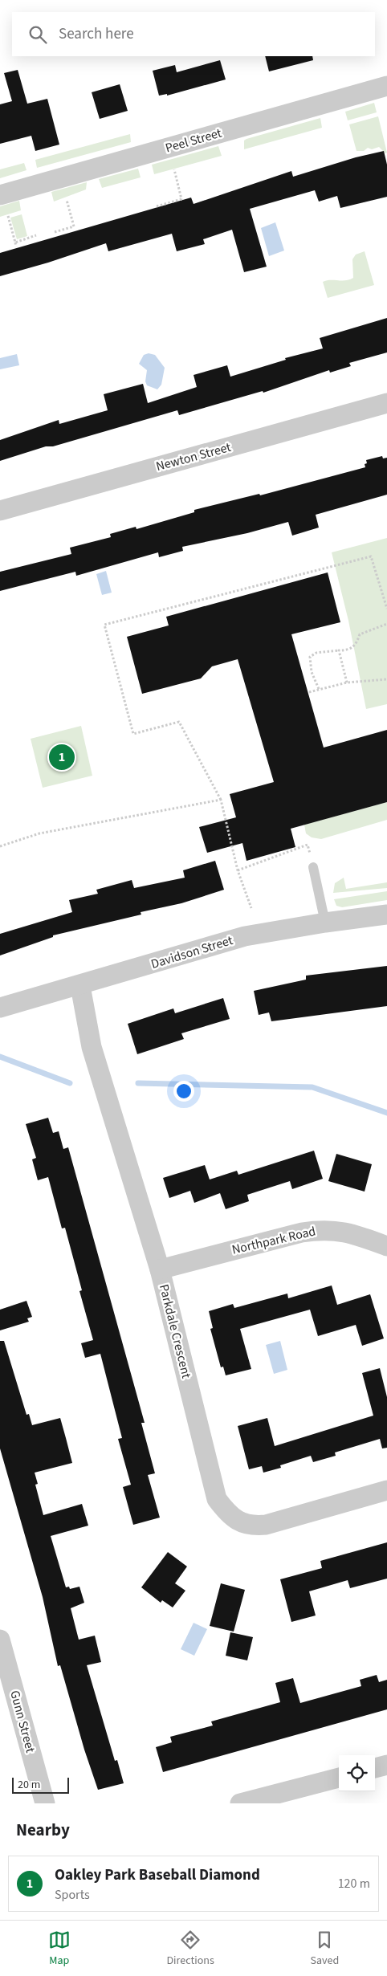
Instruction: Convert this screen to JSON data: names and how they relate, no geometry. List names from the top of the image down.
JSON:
{
  "streets": {
    "street": [
      "Peel Street",
      "Newton Street",
      "Davidson Street",
      "Northpark Road",
      "Parkdale Crescent",
      "Gunn Street"
    ]
  },
  "crossings": [
    ["Davidson Street", "Parkdale Crescent"],
    ["Northpark Road", "Parkdale Crescent"]
  ],
  "scale_bar": "20 m",
  "page": {
    "search": "Search here",
    "pins": "1",
    "scale": "20 m",
    "heading": "Nearby",
    "list": [
      {
        "mark": "1",
        "name": "Oakley Park Baseball Diamond",
        "note": "Sports",
        "value": "120 m"
      }
    ],
    "nav": ["Map", "Directions", "Saved"]
  }
}
